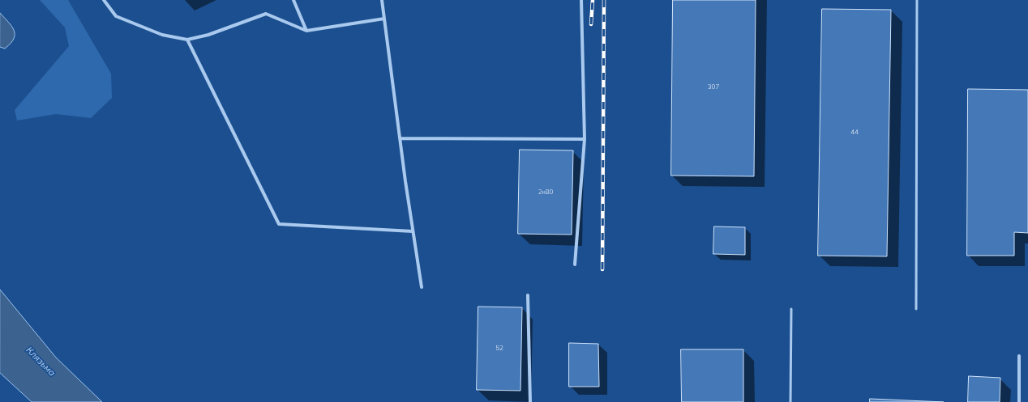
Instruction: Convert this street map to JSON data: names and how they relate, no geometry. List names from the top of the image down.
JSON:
{
  "water": ["Клязьма"],
  "house_numbers": [
    "307",
    "44",
    "2к80",
    "52"
  ]
}
